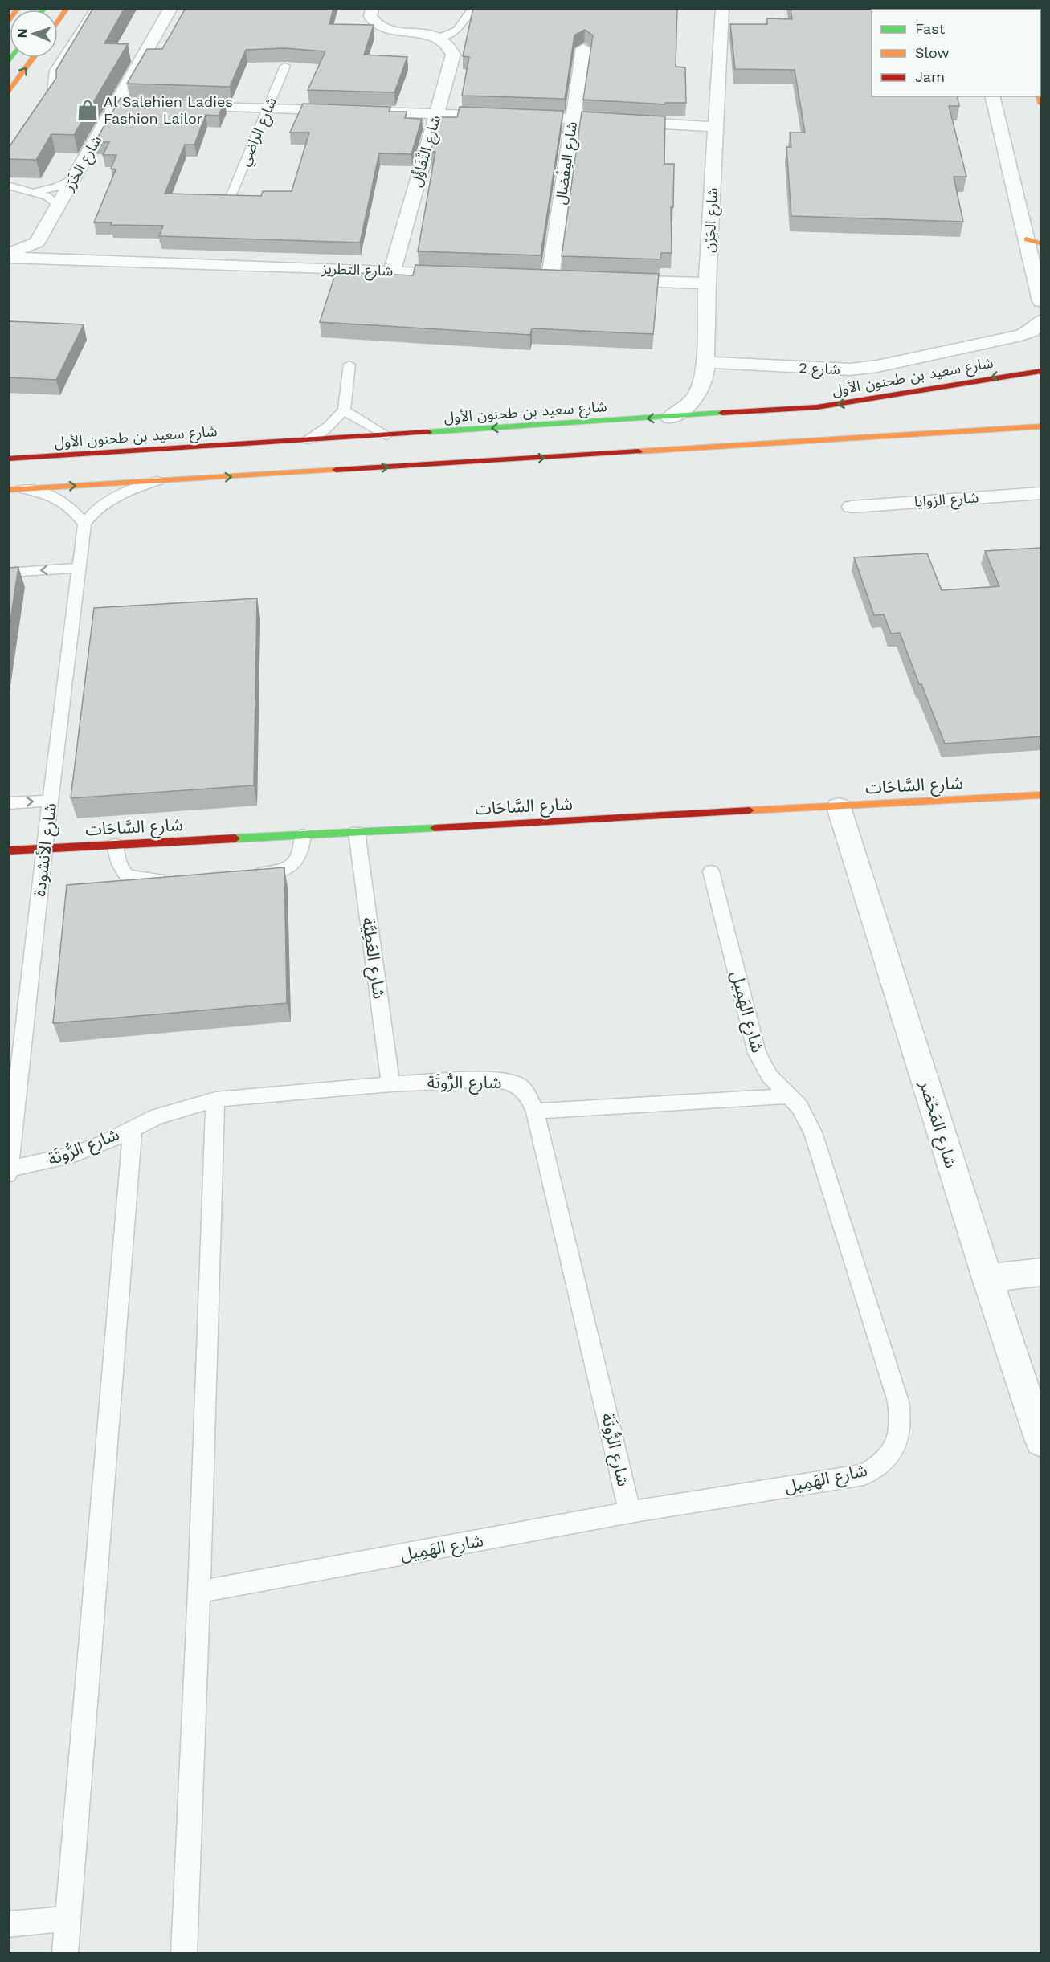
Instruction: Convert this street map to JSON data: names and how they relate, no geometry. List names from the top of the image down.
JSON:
{
  "streets": {
    "main road": ["شارع سعيد بن طحنون الأول", "شارع السَّاحَات"],
    "street": [
      "شارع التَّفَاؤُل",
      "شارع الخَرَز",
      "شارع المِفْضال",
      "شارع الجَرْن",
      "شارع التطريز",
      "شارع 2",
      "شارع الزوايا",
      "شارع المَحْضر"
    ],
    "lane": [
      "شارع الراضي",
      "شارع الأنشودة",
      "شارع العَطِيَّة",
      "شارع الهَمِيل",
      "شارع الرُّوتَة"
    ]
  },
  "crossings": [
    ["شارع التَّفَاؤُل", "شارع التطريز"],
    ["شارع الجَرْن", "شارع 2"],
    ["شارع الجَرْن", "شارع سعيد بن طحنون الأول"],
    ["شارع السَّاحَات", "شارع الأنشودة"],
    ["شارع السَّاحَات", "شارع العَطِيَّة"],
    ["شارع السَّاحَات", "شارع المَحْضر"],
    ["شارع الأنشودة", "شارع الرُّوتَة"],
    ["شارع العَطِيَّة", "شارع الرُّوتَة"],
    ["شارع الهَمِيل", "شارع الرُّوتَة"]
  ],
  "places": {
    "shop": ["Al Salehien Ladies Fashion Lailor"]
  },
  "legend": ["Fast", "Slow", "Jam"],
  "north": "left"
}
